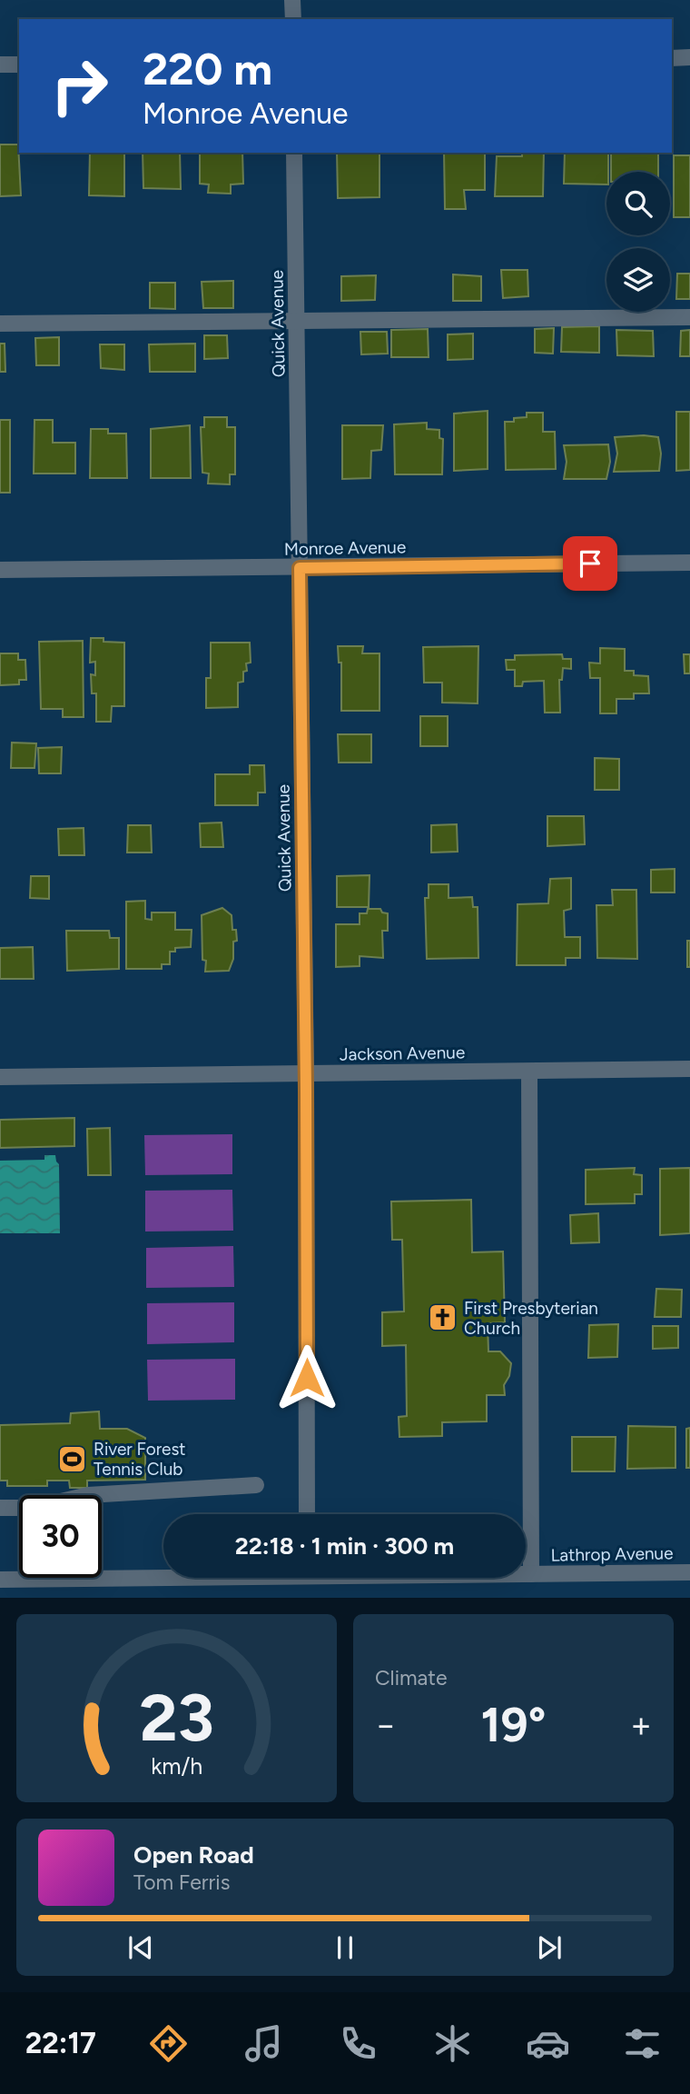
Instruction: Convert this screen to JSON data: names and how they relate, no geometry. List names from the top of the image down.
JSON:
{
  "streets": {
    "street": [
      "Quick Avenue",
      "Monroe Avenue",
      "Jackson Avenue",
      "Lathrop Avenue"
    ]
  },
  "crossings": [
    ["Quick Avenue", "Monroe Avenue"],
    ["Quick Avenue", "Jackson Avenue"]
  ],
  "places": {
    "church": ["First Presbyterian Church"],
    "sports": ["River Forest Tennis Club"]
  },
  "page": {
    "turn": ["220 m", "Monroe Avenue"],
    "limit": "30",
    "trip": "22:18 · 1 min · 300 m",
    "tile": "Climate",
    "heat": ["−", "19°", "+"],
    "song": ["Open Road", "Tom Ferris"],
    "tabs": "22:17",
    "gauge": ["23", "km/h"]
  }
}
